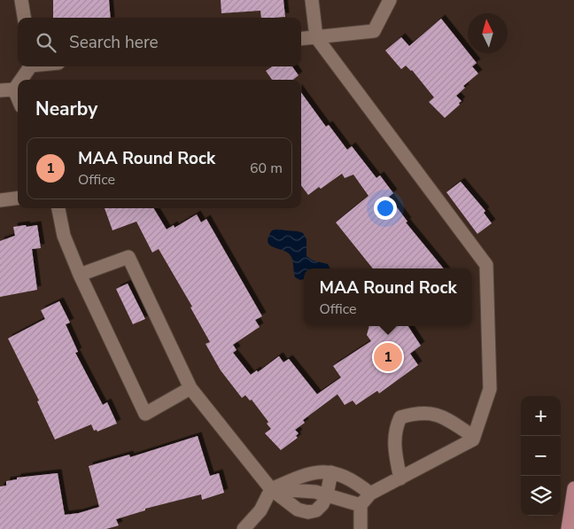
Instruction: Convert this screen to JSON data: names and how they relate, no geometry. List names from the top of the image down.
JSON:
{
  "north": "top",
  "page": {
    "search": "Search here",
    "heading": "Nearby",
    "list": [
      {
        "mark": "1",
        "name": "MAA Round Rock",
        "note": "Office",
        "value": "60 m"
      }
    ],
    "popup": ["MAA Round Rock", "Office"],
    "pins": "1",
    "map_buttons": ["+", "−"]
  }
}
